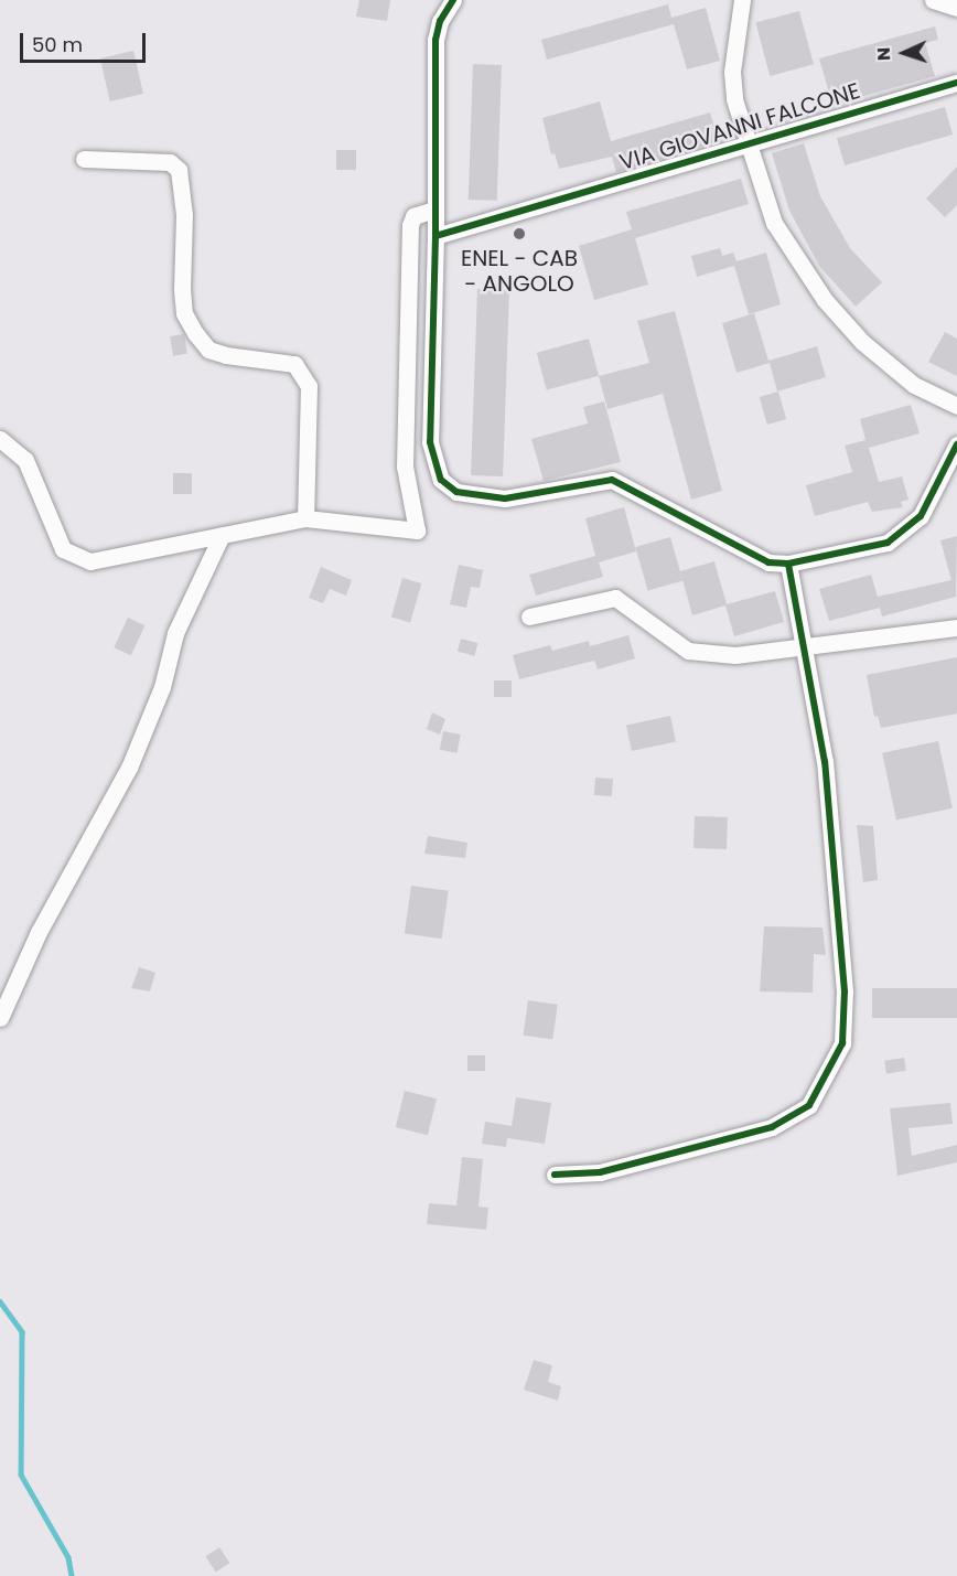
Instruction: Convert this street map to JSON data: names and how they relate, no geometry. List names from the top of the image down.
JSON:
{
  "streets": {
    "street": ["VIA GIOVANNI FALCONE"]
  },
  "places": ["ENEL - CAB - ANGOLO"],
  "scale_bar": "50 m",
  "north": "left"
}
